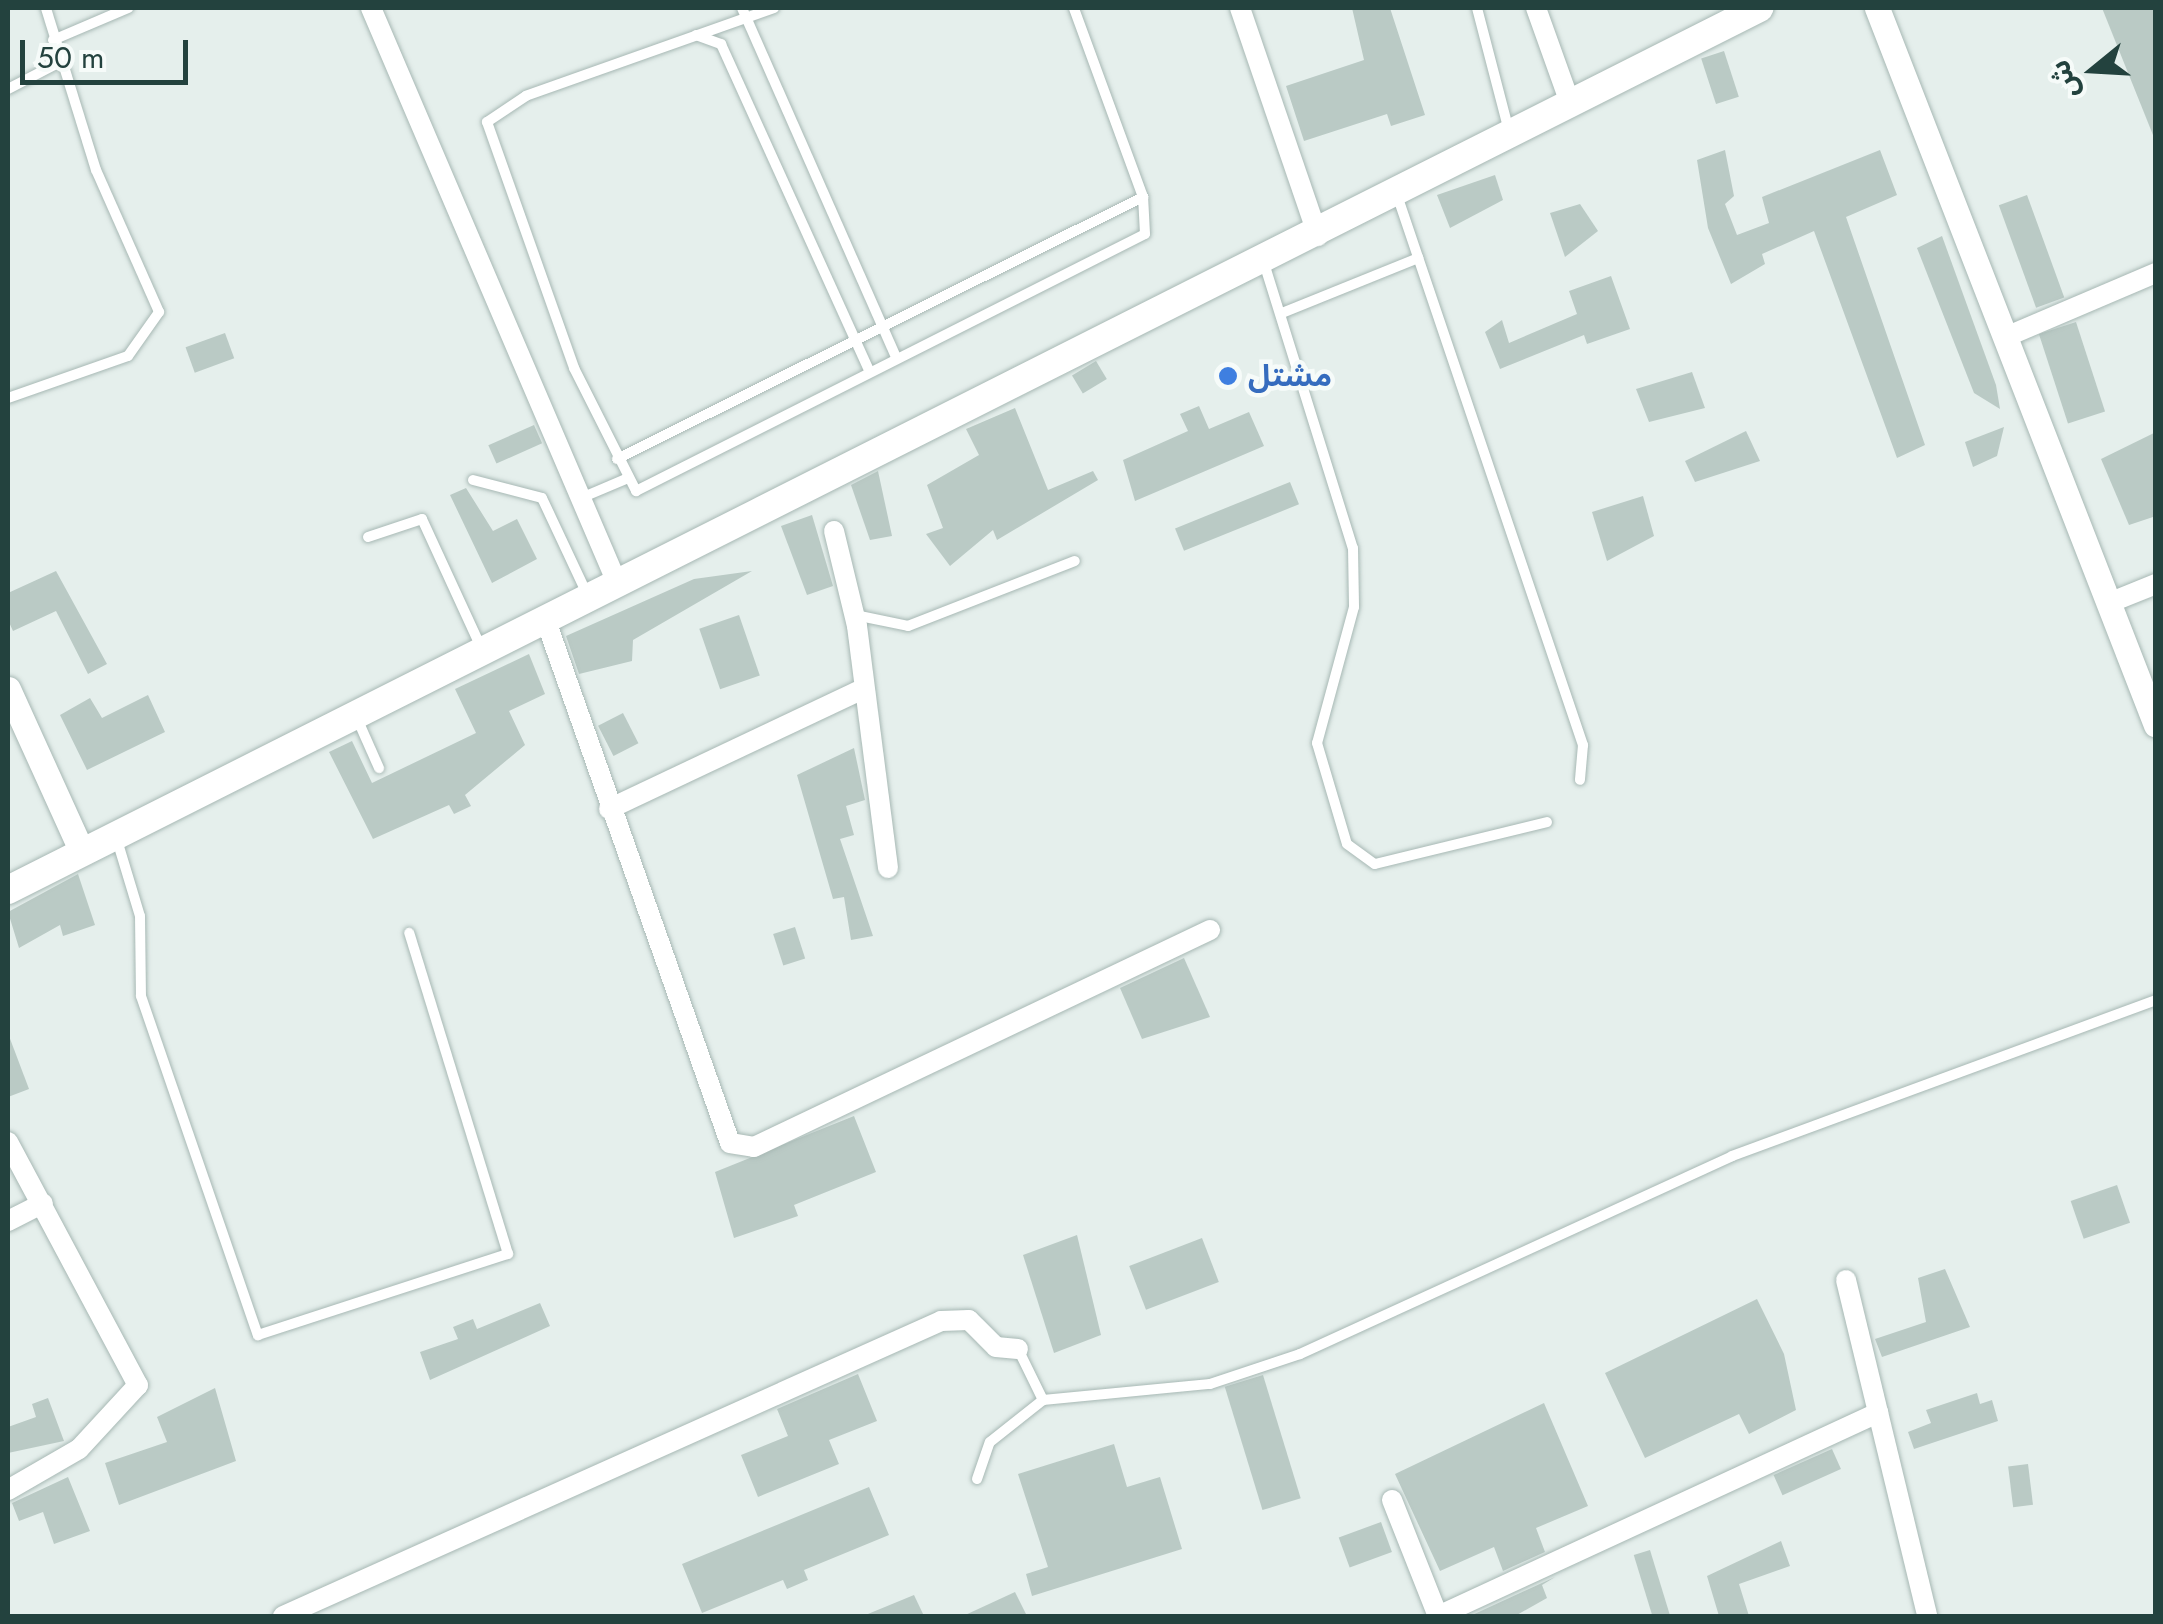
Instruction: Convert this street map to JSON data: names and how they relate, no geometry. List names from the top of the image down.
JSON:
{
  "places": ["مشتل"],
  "scale_bar": "50 m",
  "north": "left"
}
